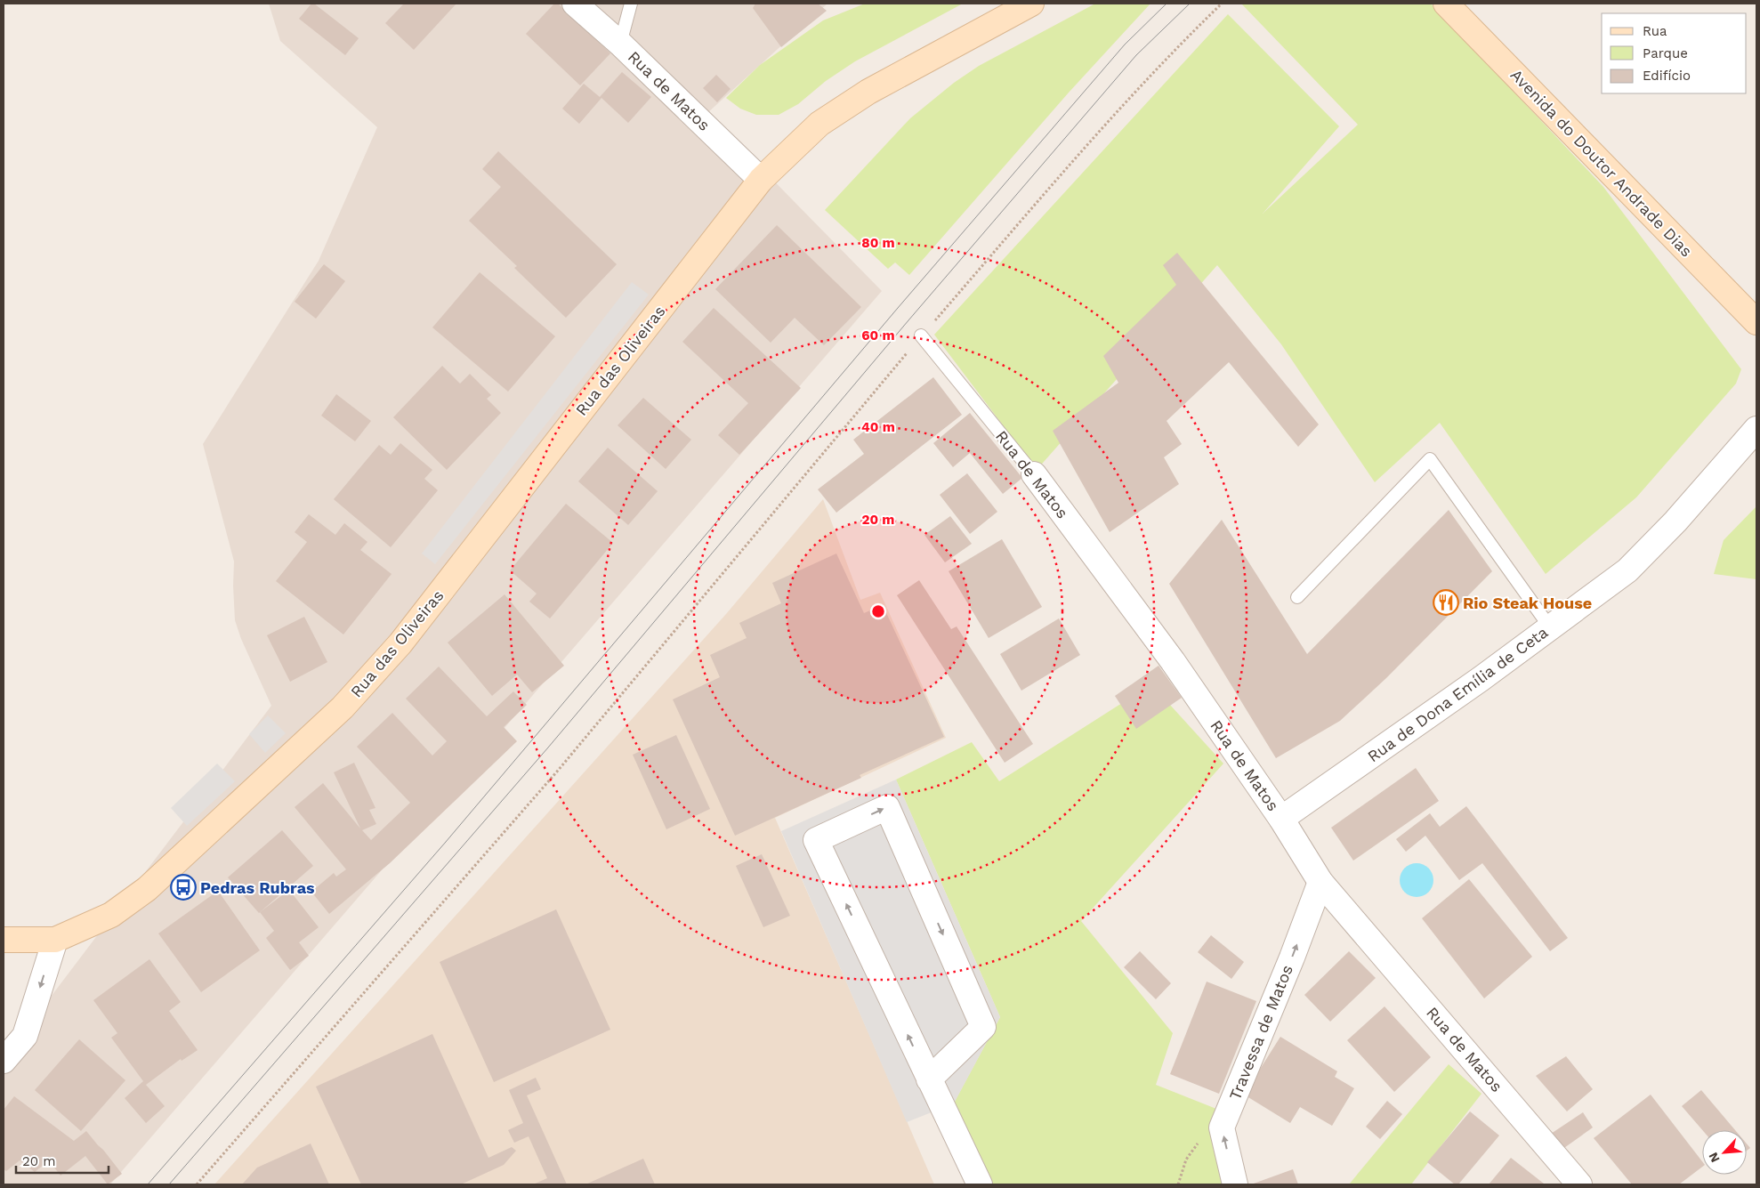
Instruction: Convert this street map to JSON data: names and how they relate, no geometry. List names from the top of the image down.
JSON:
{
  "streets": {
    "main road": ["Avenida do Doutor Andrade Dias", "Rua das Oliveiras"],
    "street": ["Rua de Matos", "Rua de Dona Emília de Ceta", "Travessa de Matos"]
  },
  "crossings": [
    ["Rua de Matos", "Rua das Oliveiras"],
    ["Rua de Matos", "Rua de Dona Emília de Ceta"],
    ["Rua de Matos", "Travessa de Matos"]
  ],
  "one_way": ["Travessa de Matos"],
  "places": {
    "restaurant": ["Rio Steak House"],
    "bus stop": ["Pedras Rubras"]
  },
  "legend": ["Rua", "Parque", "Edifício"],
  "scale_bar": "20 m",
  "north": "bottom left",
  "rings": [
    "80 m",
    "60 m",
    "40 m",
    "20 m"
  ]
}
